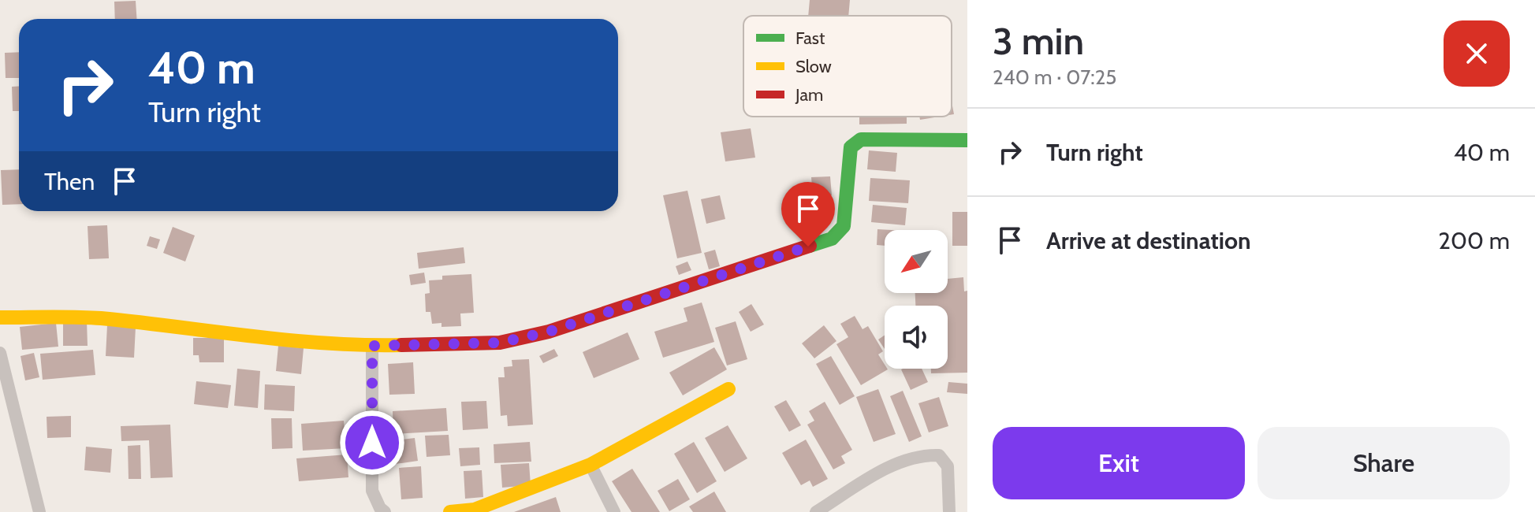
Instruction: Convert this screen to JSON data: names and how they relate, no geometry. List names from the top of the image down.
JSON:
{
  "legend": ["Fast", "Slow", "Jam"],
  "north": "bottom left",
  "page": {
    "heading": ["3 min", "240 m · 07:25"],
    "turn": ["40 m", "Turn right"],
    "list": [
      {
        "name": "Turn right",
        "value": "40 m"
      },
      {
        "name": "Arrive at destination",
        "value": "200 m"
      }
    ],
    "then": "Then",
    "buttons": ["Exit", "Share"]
  }
}
